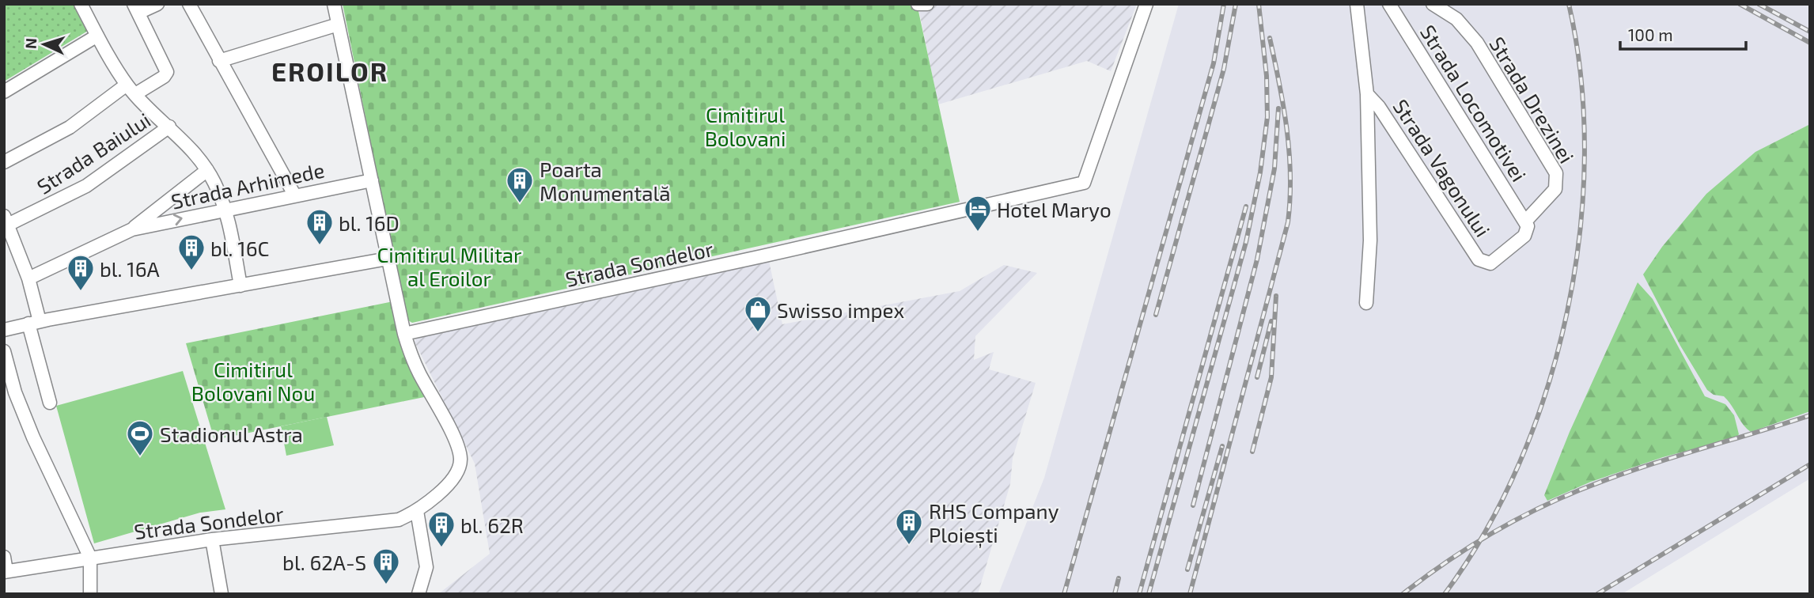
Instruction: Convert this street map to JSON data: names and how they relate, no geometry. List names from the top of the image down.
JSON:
{
  "streets": {
    "street": [
      "Strada Drezinei",
      "Strada Locomotivei",
      "Strada Baiului",
      "Strada Vagonului",
      "Strada Arhimede",
      "Strada Sondelor"
    ]
  },
  "crossings": [
    ["Strada Drezinei", "Strada Locomotivei"],
    ["Strada Drezinei", "Strada Vagonului"],
    ["Strada Locomotivei", "Strada Vagonului"]
  ],
  "districts": ["EROILOR"],
  "parks": ["Cimitirul Bolovani", "Cimitirul Militar al Eroilor", "Cimitirul Bolovani Nou"],
  "places": {
    "building": [
      "Poarta Monumentală",
      "bl. 16D",
      "bl. 16C",
      "bl. 16A",
      "RHS Company Ploiești",
      "bl. 62R",
      "bl. 62A-S"
    ],
    "hotel": ["Hotel Maryo"],
    "shop": ["Swisso impex"],
    "sports": ["Stadionul Astra"]
  },
  "scale_bar": "100 m",
  "north": "left"
}
